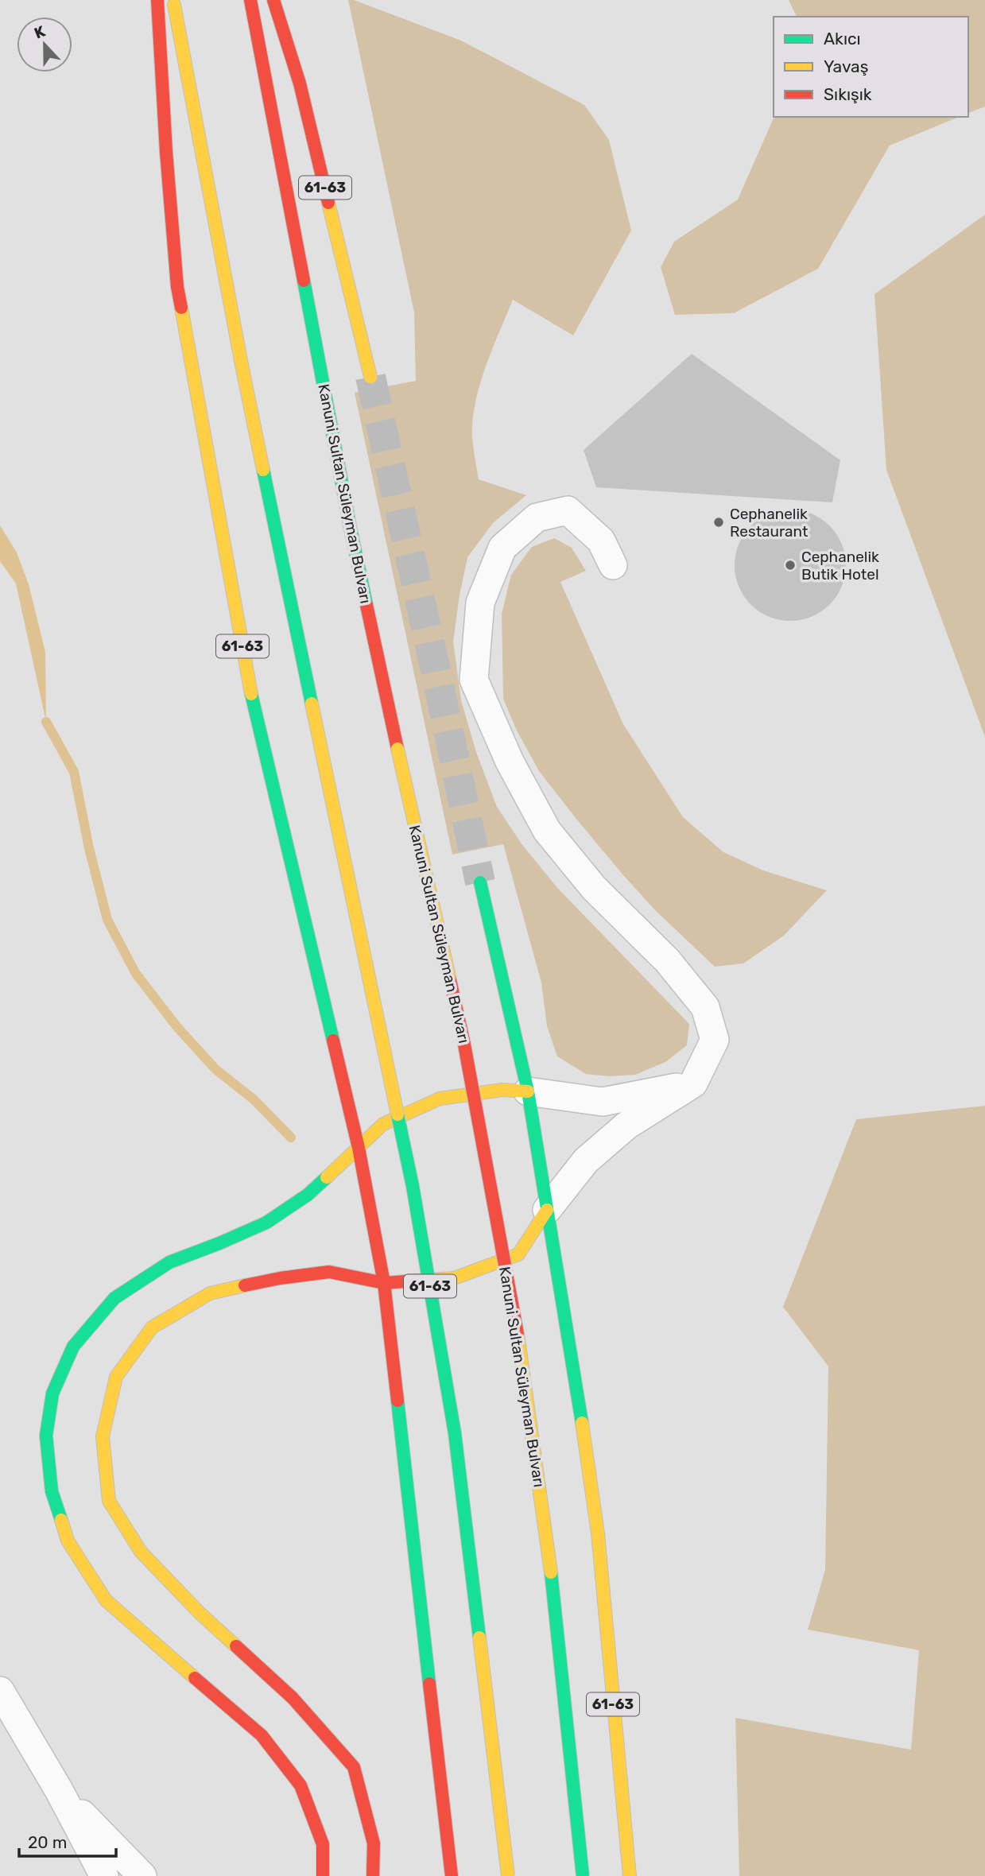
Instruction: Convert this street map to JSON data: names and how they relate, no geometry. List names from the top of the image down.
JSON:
{
  "streets": {
    "main road": ["61-63", "Kanuni Sultan Süleyman Bulvarı"]
  },
  "places": ["Cephanelik Restaurant", "Cephanelik Butik Hotel"],
  "legend": ["Akıcı", "Yavaş", "Sıkışık"],
  "scale_bar": "20 m",
  "north": "top"
}
